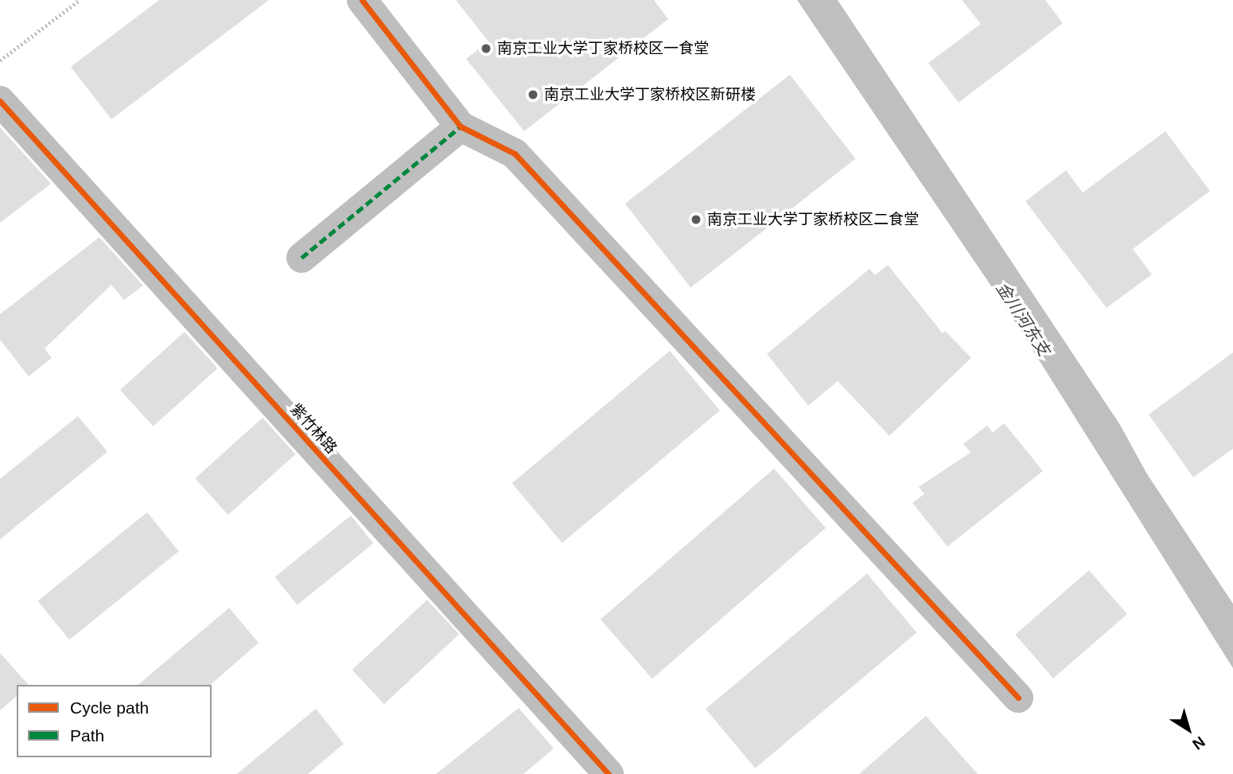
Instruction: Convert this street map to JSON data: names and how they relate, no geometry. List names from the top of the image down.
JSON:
{
  "streets": {
    "street": ["紫竹林路"]
  },
  "water": ["金川河东支"],
  "places": ["南京工业大学丁家桥校区一食堂", "南京工业大学丁家桥校区新研楼", "南京工业大学丁家桥校区二食堂"],
  "legend": ["Cycle path", "Path"],
  "north": "bottom right"
}
